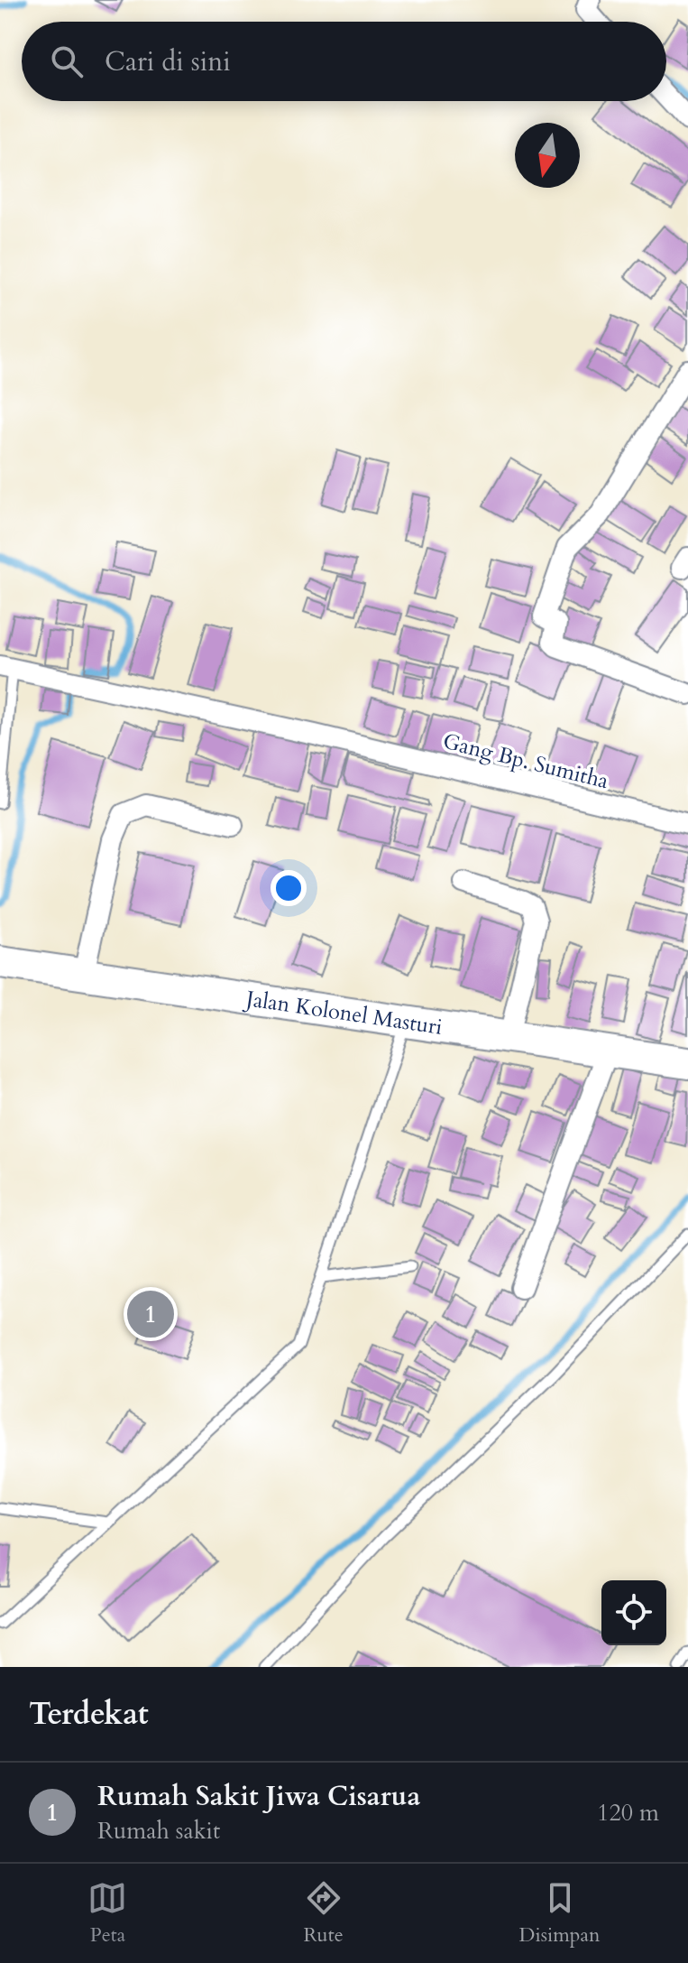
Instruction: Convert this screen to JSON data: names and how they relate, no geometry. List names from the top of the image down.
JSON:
{
  "streets": {
    "main road": ["Jalan Kolonel Masturi"],
    "street": ["Gang Bp. Sumitha"]
  },
  "north": "bottom",
  "page": {
    "search": "Cari di sini",
    "pins": "1",
    "heading": "Terdekat",
    "list": [
      {
        "mark": "1",
        "name": "Rumah Sakit Jiwa Cisarua",
        "note": "Rumah sakit",
        "value": "120 m"
      }
    ],
    "nav": ["Peta", "Rute", "Disimpan"]
  }
}
